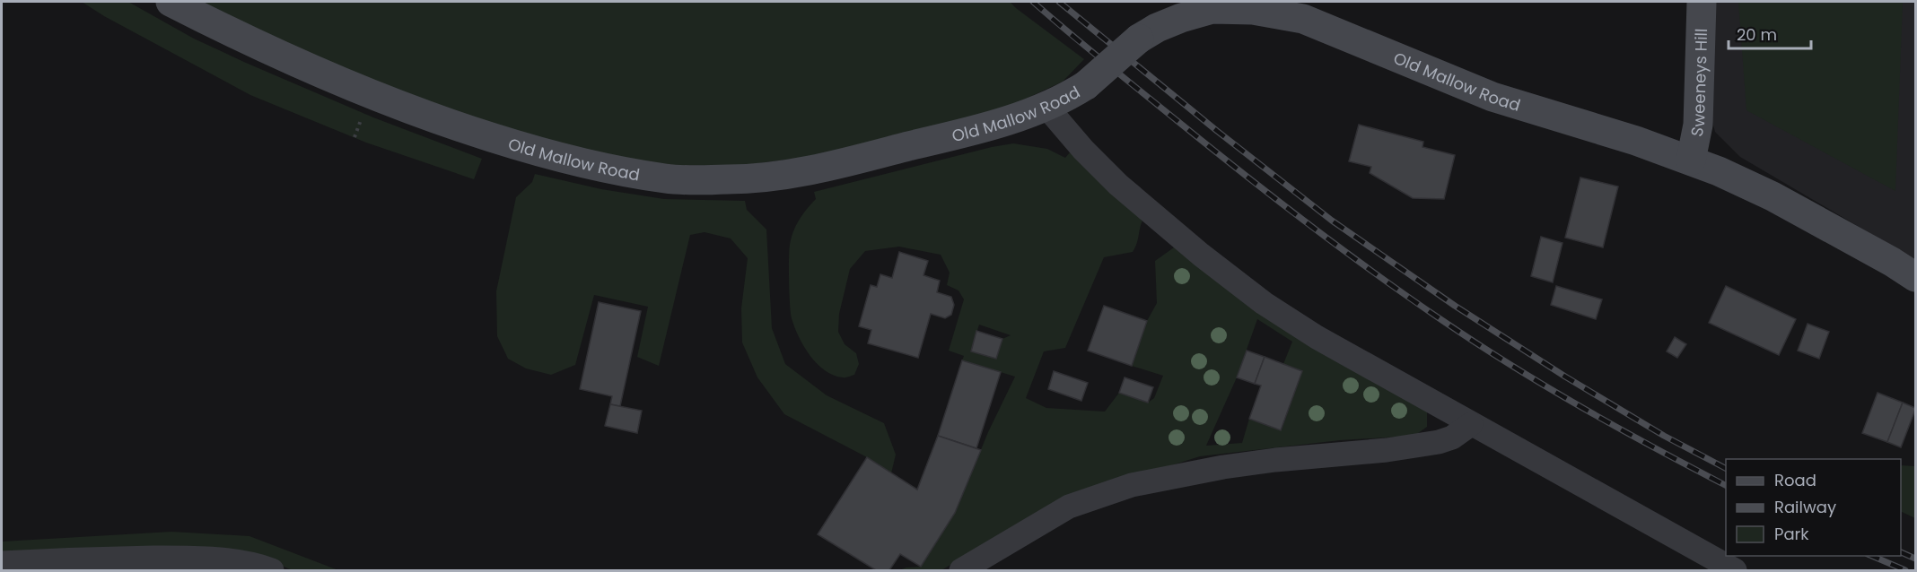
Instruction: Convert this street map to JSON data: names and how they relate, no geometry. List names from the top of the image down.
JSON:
{
  "streets": {
    "street": ["Old Mallow Road", "Sweeneys Hill"]
  },
  "crossings": [
    ["Old Mallow Road", "Sweeneys Hill"]
  ],
  "legend": ["Road", "Railway", "Park"],
  "scale_bar": "20 m"
}
